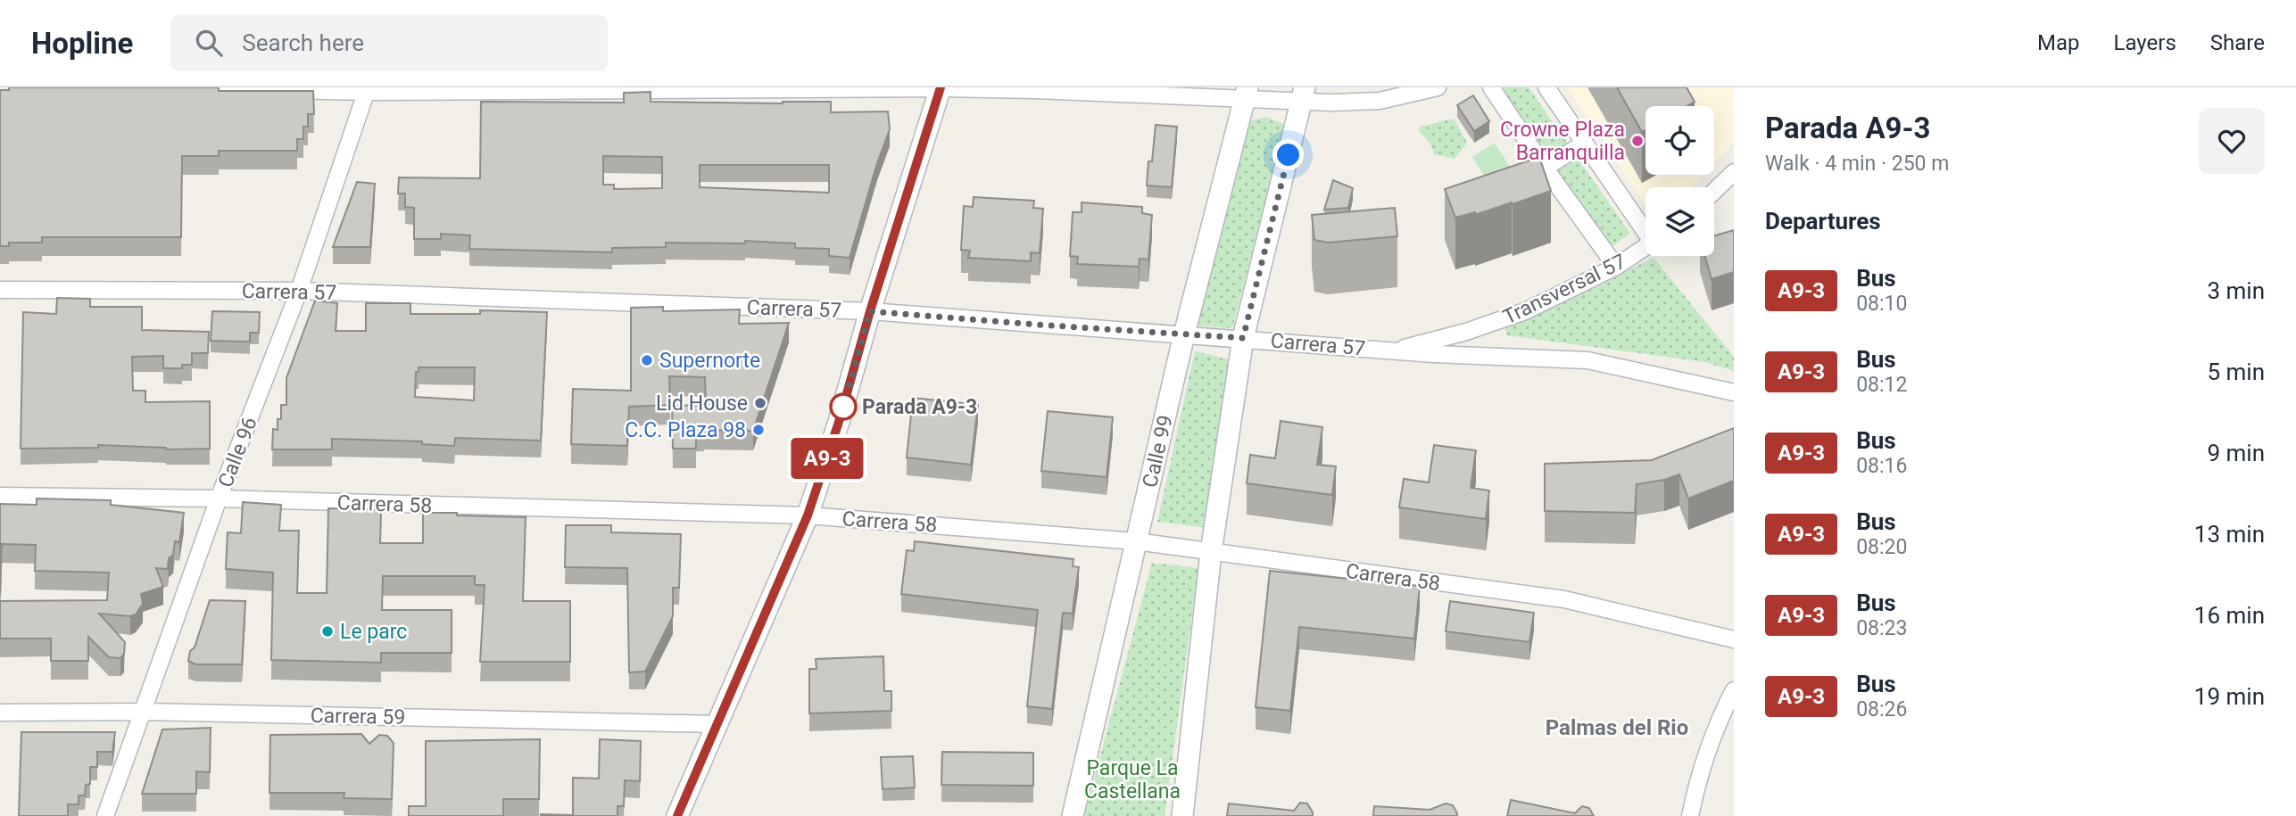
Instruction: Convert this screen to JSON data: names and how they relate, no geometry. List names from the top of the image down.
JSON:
{
  "streets": {
    "street": [
      "Transversal 57",
      "Carrera 57",
      "Calle 99",
      "Calle 96",
      "Carrera 58",
      "Carrera 59"
    ]
  },
  "crossings": [
    ["Transversal 57", "Carrera 57"],
    ["Carrera 57", "Calle 99"],
    ["Carrera 57", "Calle 96"],
    ["Calle 99", "Carrera 58"],
    ["Calle 96", "Carrera 58"],
    ["Calle 96", "Carrera 59"]
  ],
  "districts": ["Palmas del Rio"],
  "parks": ["Parque La Castellana"],
  "places": [
    "Crowne Plaza Barranquilla",
    "Supernorte",
    "Lid House",
    "Parada A9-3",
    "C.C. Plaza 98",
    "Le parc"
  ],
  "lines": ["bus line A9-3"],
  "page": {
    "header": "Hopline",
    "search": "Search here",
    "nav": ["Map", "Layers", "Share"],
    "on_map": "A9-3",
    "heading": [
      ["Parada A9-3", "Walk · 4 min · 250 m"],
      "Departures"
    ],
    "list": [
      {
        "mark": "A9-3",
        "name": "Bus",
        "note": "08:10",
        "value": "3 min"
      },
      {
        "mark": "A9-3",
        "name": "Bus",
        "note": "08:12",
        "value": "5 min"
      },
      {
        "mark": "A9-3",
        "name": "Bus",
        "note": "08:16",
        "value": "9 min"
      },
      {
        "mark": "A9-3",
        "name": "Bus",
        "note": "08:20",
        "value": "13 min"
      },
      {
        "mark": "A9-3",
        "name": "Bus",
        "note": "08:23",
        "value": "16 min"
      },
      {
        "mark": "A9-3",
        "name": "Bus",
        "note": "08:26",
        "value": "19 min"
      }
    ]
  }
}
